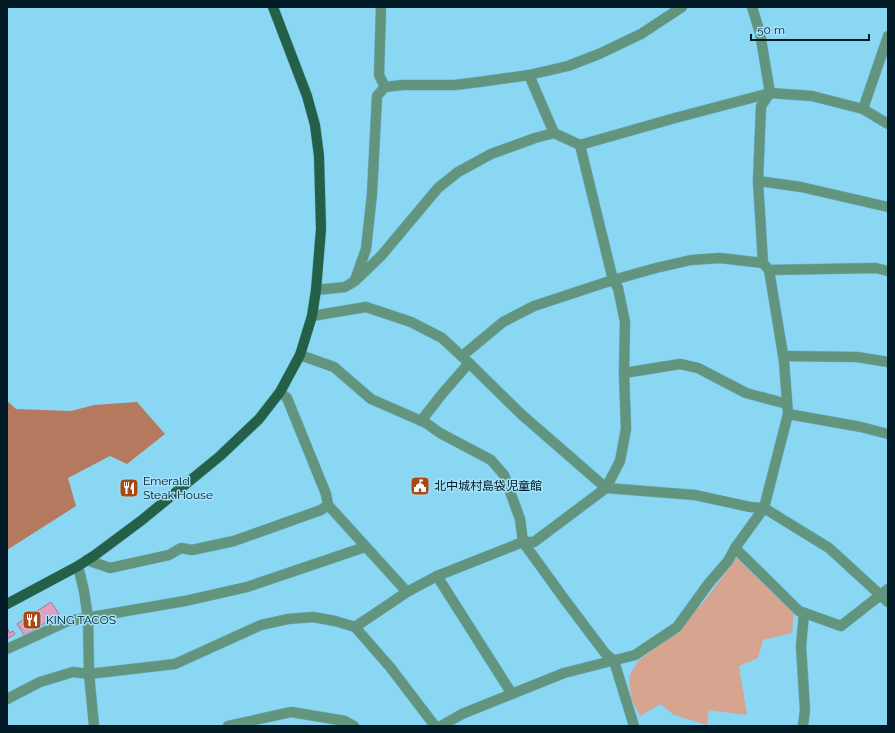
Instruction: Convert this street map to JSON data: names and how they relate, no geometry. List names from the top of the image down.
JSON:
{
  "places": {
    "public building": ["北中城村島袋児童館"],
    "restaurant": ["Emerald Steak House", "KING TACOS"]
  },
  "scale_bar": "50 m"
}
